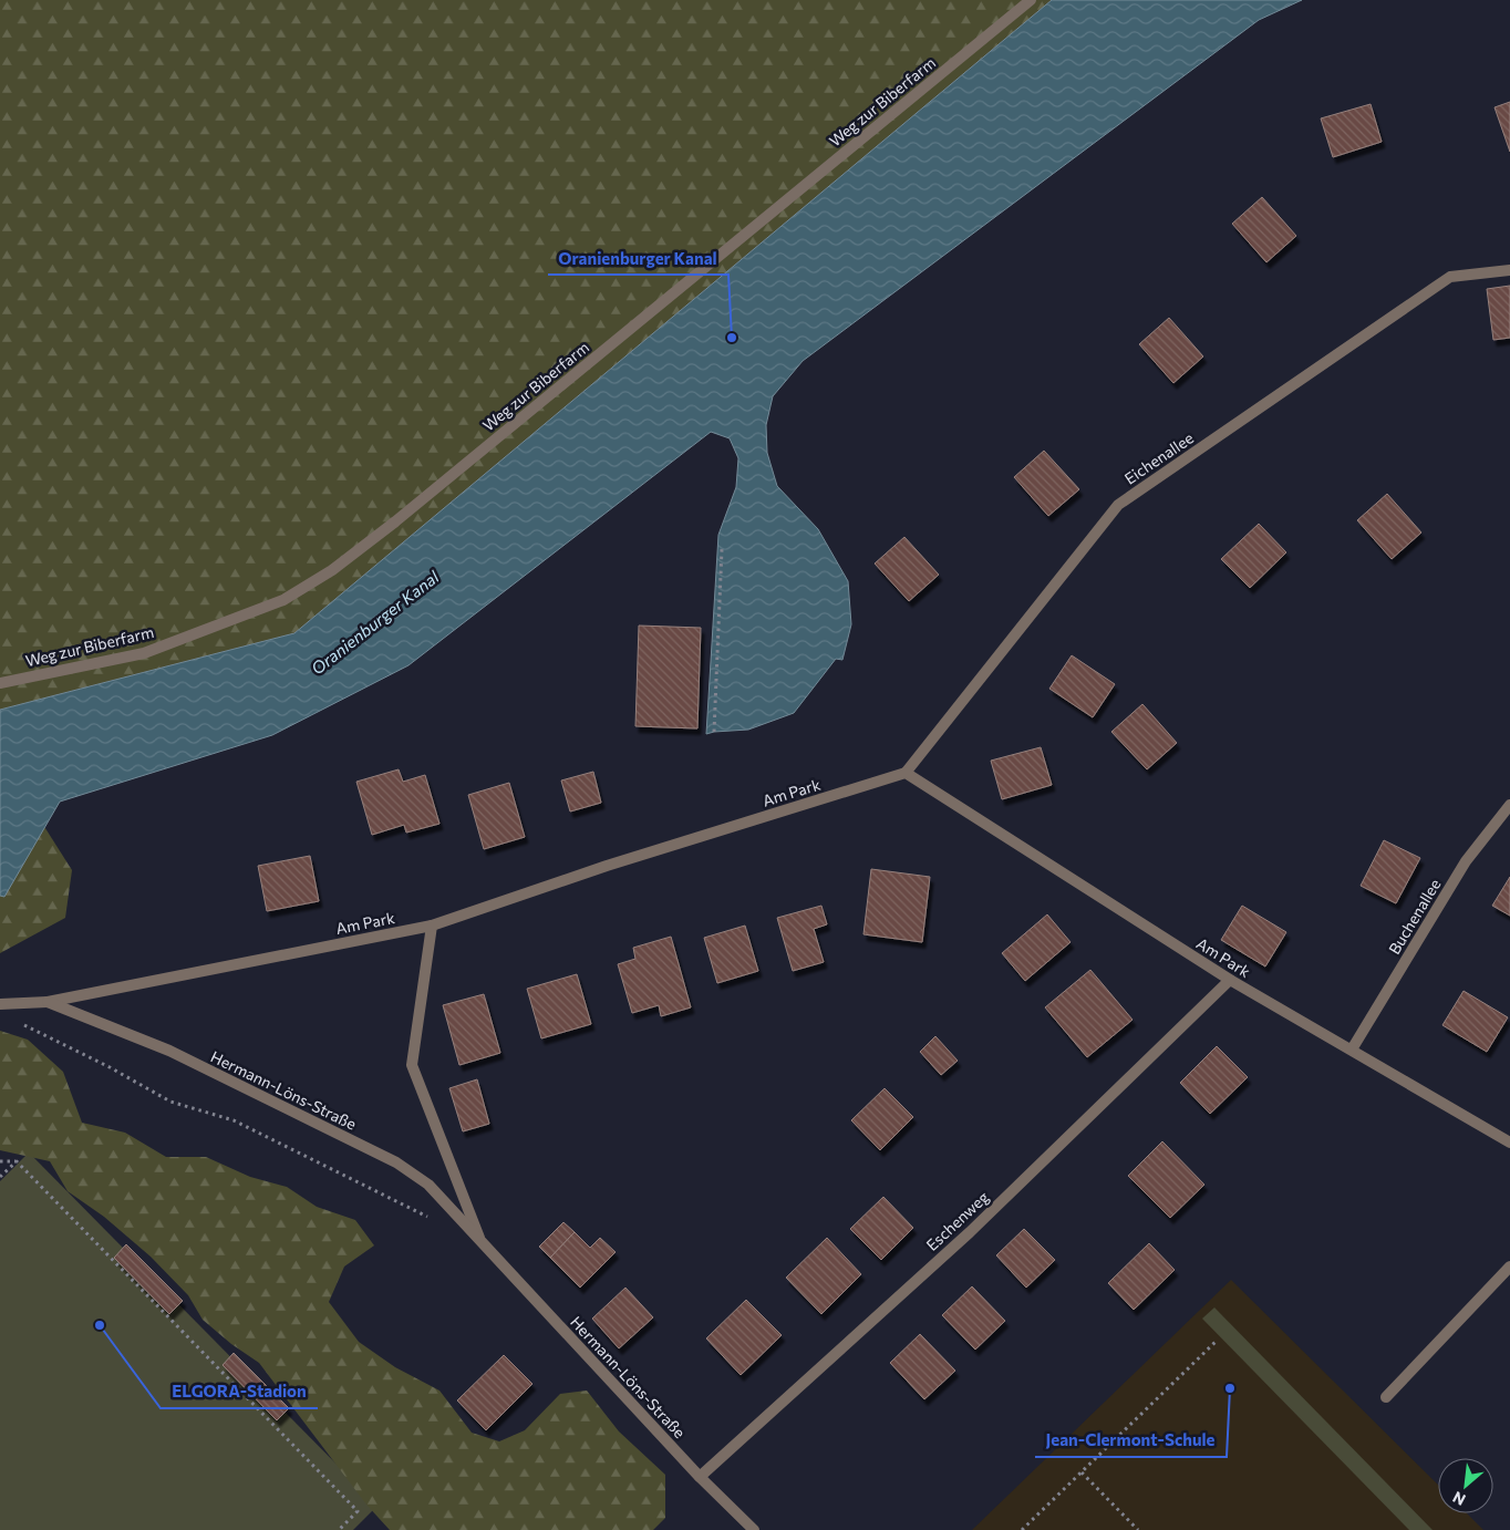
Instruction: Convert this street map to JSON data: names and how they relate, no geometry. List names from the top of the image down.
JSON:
{
  "streets": {
    "street": [
      "Weg zur Biberfarm",
      "Eichenallee",
      "Am Park",
      "Buchenallee",
      "Hermann-Löns-Straße",
      "Eschenweg"
    ]
  },
  "crossings": [
    ["Eichenallee", "Am Park"],
    ["Am Park", "Buchenallee"],
    ["Am Park", "Hermann-Löns-Straße"],
    ["Am Park", "Eschenweg"],
    ["Hermann-Löns-Straße", "Eschenweg"]
  ],
  "water": ["Oranienburger Kanal"],
  "places": ["Oranienburger Kanal", "ELGORA-Stadion", "Jean-Clermont-Schule"],
  "north": "bottom left"
}
